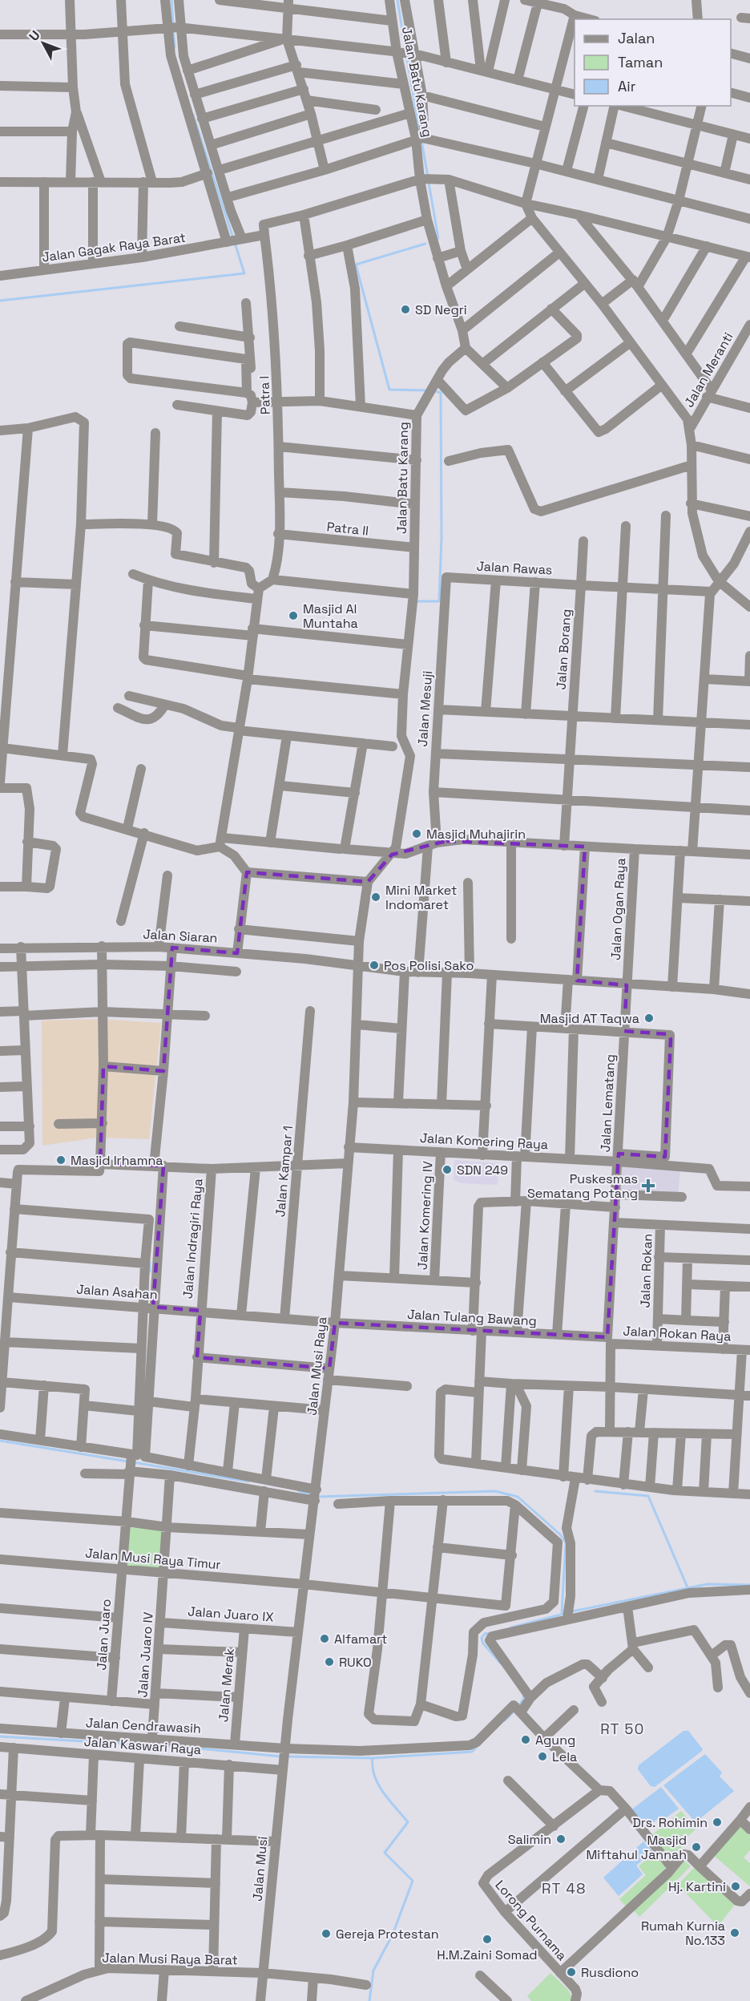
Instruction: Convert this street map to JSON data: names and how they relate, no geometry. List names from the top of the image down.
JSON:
{
  "streets": {
    "street": [
      "Jalan Batu Karang",
      "Jalan Gagak Raya Barat",
      "Jalan Meranti",
      "Patra I",
      "Patra II",
      "Jalan Rawas",
      "Jalan Borang",
      "Jalan Mesuji",
      "Jalan Ogan Raya",
      "Jalan Siaran",
      "Jalan Lematang",
      "Jalan Komering Raya",
      "Jalan Kampar 1",
      "Jalan Komering IV",
      "Jalan Indragiri Raya",
      "Jalan Rokan",
      "Jalan Asahan",
      "Jalan Tulang Bawang",
      "Jalan Rokan Raya",
      "Jalan Musi Raya",
      "Jalan Musi Raya Timur",
      "Jalan Juaro IX",
      "Jalan Juaro",
      "Jalan Juaro IV",
      "Jalan Merak",
      "Jalan Cendrawasih",
      "Jalan Kaswari Raya",
      "Jalan Musi",
      "Lorong Purnama",
      "Jalan Musi Raya Barat"
    ]
  },
  "crossings": [
    ["Jalan Batu Karang", "Patra II"],
    ["Jalan Batu Karang", "Jalan Ogan Raya"],
    ["Patra I", "Patra II"],
    ["Jalan Rawas", "Jalan Borang"],
    ["Jalan Rawas", "Jalan Mesuji"],
    ["Jalan Borang", "Jalan Ogan Raya"],
    ["Jalan Mesuji", "Jalan Ogan Raya"],
    ["Jalan Mesuji", "Jalan Siaran"],
    ["Jalan Ogan Raya", "Jalan Siaran"],
    ["Jalan Ogan Raya", "Jalan Lematang"],
    ["Jalan Siaran", "Jalan Lematang"],
    ["Jalan Siaran", "Jalan Musi Raya"],
    ["Jalan Lematang", "Jalan Komering Raya"],
    ["Jalan Lematang", "Jalan Tulang Bawang"],
    ["Jalan Lematang", "Jalan Rokan Raya"],
    ["Jalan Komering Raya", "Jalan Komering IV"],
    ["Jalan Komering Raya", "Jalan Musi Raya"],
    ["Jalan Kampar 1", "Jalan Asahan"],
    ["Jalan Indragiri Raya", "Jalan Asahan"],
    ["Jalan Rokan", "Jalan Rokan Raya"],
    ["Jalan Asahan", "Jalan Tulang Bawang"],
    ["Jalan Asahan", "Jalan Musi Raya"],
    ["Jalan Tulang Bawang", "Jalan Rokan Raya"],
    ["Jalan Tulang Bawang", "Jalan Musi Raya"],
    ["Jalan Musi Raya", "Jalan Musi Raya Timur"],
    ["Jalan Musi Raya", "Jalan Juaro IX"],
    ["Jalan Musi Raya", "Jalan Cendrawasih"],
    ["Jalan Musi Raya", "Jalan Kaswari Raya"],
    ["Jalan Musi Raya", "Jalan Musi"],
    ["Jalan Musi Raya Timur", "Jalan Juaro"],
    ["Jalan Musi Raya Timur", "Jalan Juaro IV"],
    ["Jalan Juaro IX", "Jalan Juaro IV"],
    ["Jalan Juaro IX", "Jalan Merak"],
    ["Jalan Juaro IV", "Jalan Cendrawasih"],
    ["Jalan Merak", "Jalan Cendrawasih"],
    ["Jalan Kaswari Raya", "Jalan Musi"],
    ["Jalan Musi", "Jalan Musi Raya Barat"]
  ],
  "districts": ["RT 50", "RT 48"],
  "places": {
    "other": [
      "SD Negri",
      "Masjid Al Muntaha",
      "Masjid Muhajirin",
      "Mini Market Indomaret",
      "Pos Polisi Sako",
      "Masjid AT Taqwa",
      "Masjid Irhamna",
      "SDN 249",
      "Alfamart",
      "RUKO",
      "Agung",
      "Lela",
      "Drs. Rohimin",
      "Salimin",
      "Masjid Miftahul Jannah",
      "Hj. Kartini",
      "Rumah Kurnia No.133",
      "Gereja Protestan",
      "H.M.Zaini Somad",
      "Rusdiono"
    ],
    "health": ["Puskesmas Sematang Potang"]
  },
  "legend": ["Jalan", "Taman", "Air"],
  "north": "top left"
}
